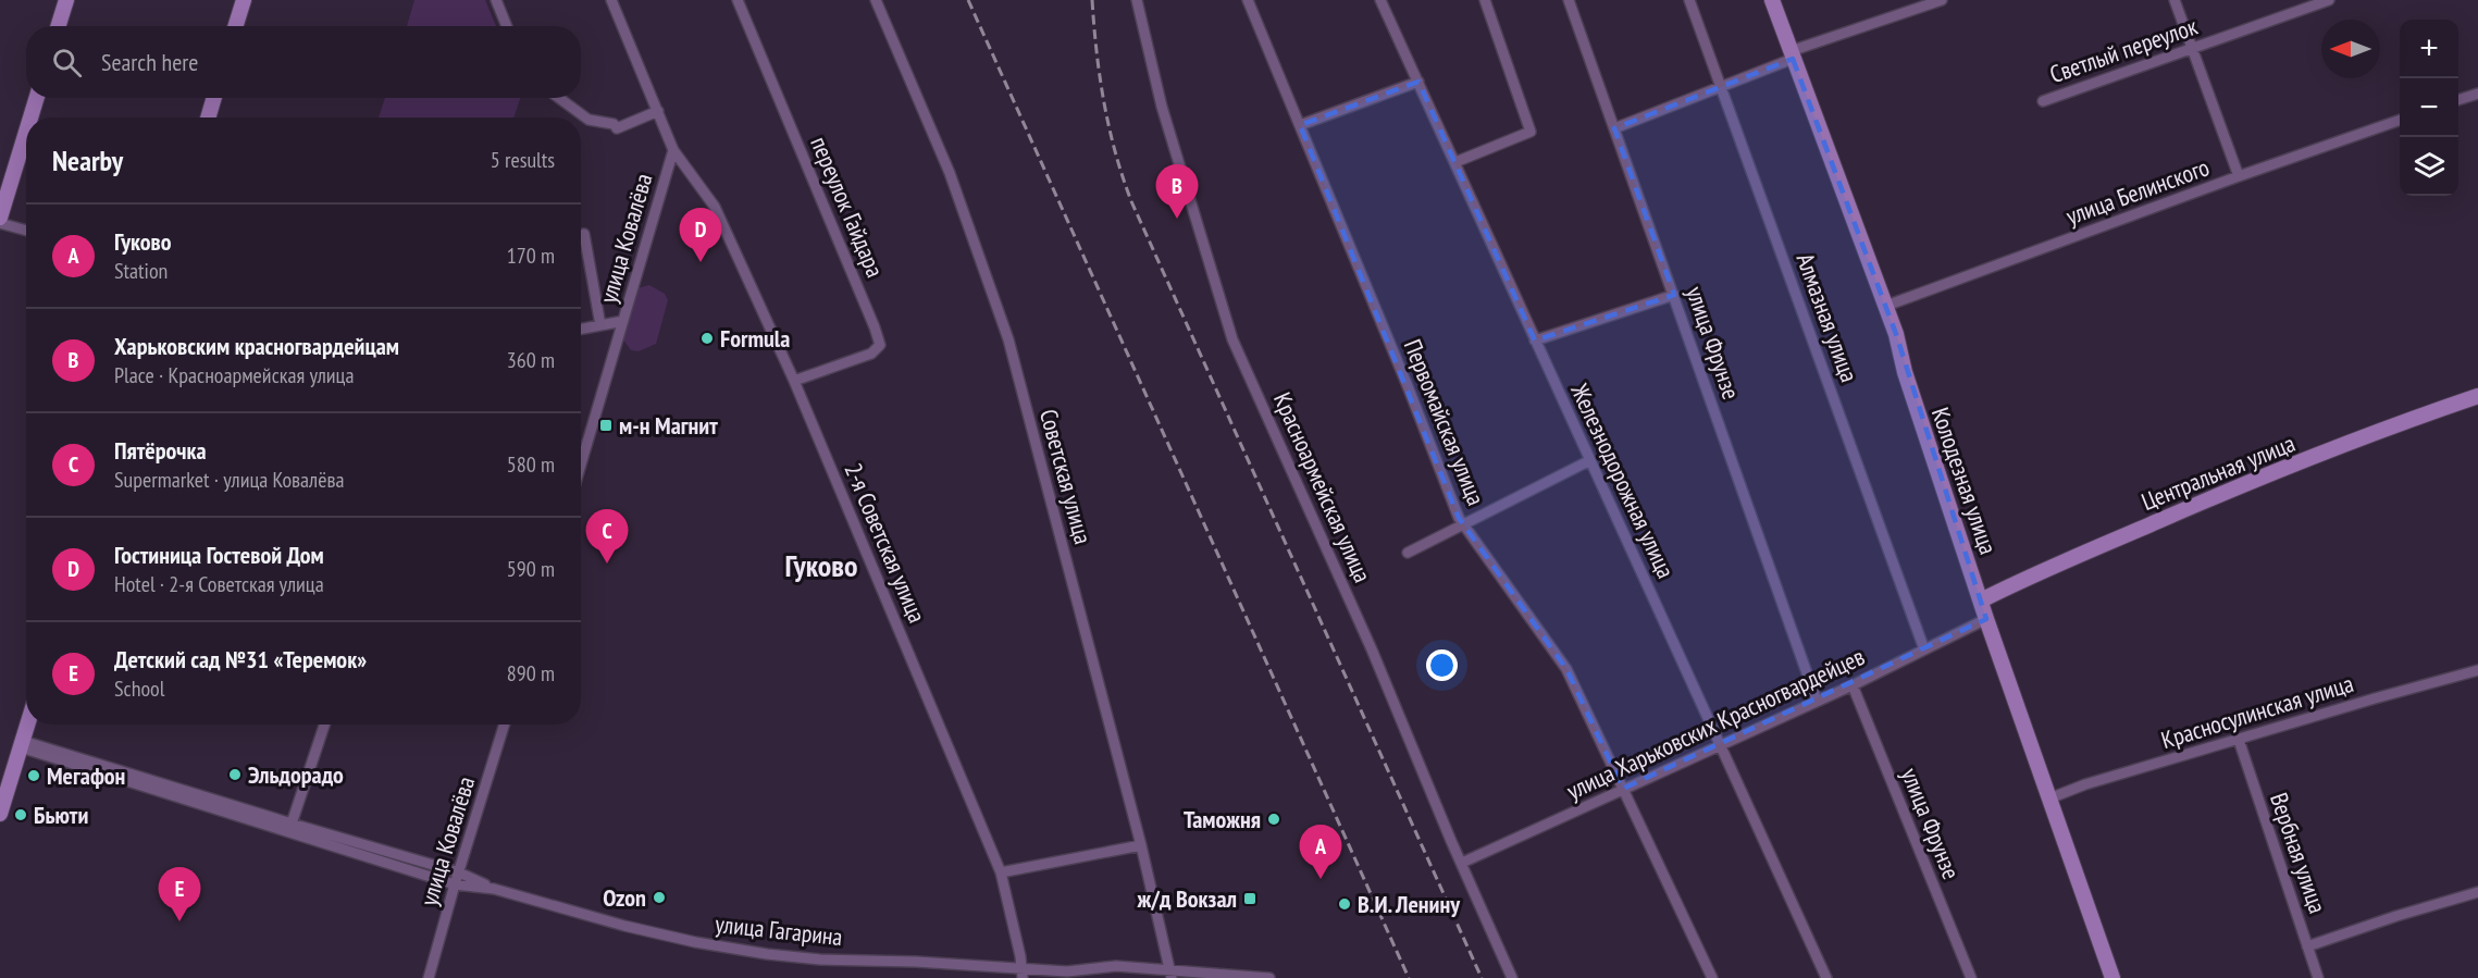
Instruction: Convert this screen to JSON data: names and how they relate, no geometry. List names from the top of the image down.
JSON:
{
  "streets": {
    "main road": ["Центральная улица", "Колодезная улица"],
    "street": [
      "Светлый переулок",
      "улица Белинского",
      "переулок Гайдара",
      "улица Ковалёва",
      "Алмазная улица",
      "улица Фрунзе",
      "Первомайская улица",
      "Советская улица",
      "Железнодорожная улица",
      "Красноармейская улица",
      "2-я Советская улица",
      "Красносулинская улица",
      "улица Харьковских Красногвардейцев",
      "Вербная улица",
      "улица Гагарина"
    ]
  },
  "crossings": [
    ["улица Белинского", "Колодезная улица"],
    ["переулок Гайдара", "2-я Советская улица"],
    ["улица Ковалёва", "2-я Советская улица"],
    ["улица Ковалёва", "улица Гагарина"],
    ["Алмазная улица", "улица Харьковских Красногвардейцев"],
    ["улица Фрунзе", "улица Харьковских Красногвардейцев"],
    ["Первомайская улица", "улица Харьковских Красногвардейцев"],
    ["Центральная улица", "Колодезная улица"],
    ["Советская улица", "улица Гагарина"],
    ["Железнодорожная улица", "улица Харьковских Красногвардейцев"],
    ["Колодезная улица", "Красносулинская улица"],
    ["Колодезная улица", "улица Харьковских Красногвардейцев"],
    ["Красноармейская улица", "улица Харьковских Красногвардейцев"],
    ["2-я Советская улица", "улица Гагарина"],
    ["Красносулинская улица", "Вербная улица"]
  ],
  "districts": ["Гуково"],
  "places": {
    "other": [
      "Formula",
      "Эльдорадо",
      "Мегафон",
      "Бьюти",
      "Таможня",
      "Ozon",
      "В.И. Ленину"
    ],
    "transit": ["м-н Магнит", "ж/д Вокзал"]
  },
  "north": "left",
  "page": {
    "map_buttons": ["+", "−"],
    "search": "Search here",
    "heading": ["Nearby", "5 results"],
    "pins": [
      "B",
      "D",
      "C",
      "A",
      "E"
    ],
    "list": [
      {
        "mark": "A",
        "name": "Гуково",
        "note": "Station",
        "value": "170 m"
      },
      {
        "mark": "B",
        "name": "Харьковским красногвардейцам",
        "note": "Place · Красноармейская улица",
        "value": "360 m"
      },
      {
        "mark": "C",
        "name": "Пятёрочка",
        "note": "Supermarket · улица Ковалёва",
        "value": "580 m"
      },
      {
        "mark": "D",
        "name": "Гостиница Гостевой Дом",
        "note": "Hotel · 2-я Советская улица",
        "value": "590 m"
      },
      {
        "mark": "E",
        "name": "Детский сад №31 «Теремок»",
        "note": "School",
        "value": "890 m"
      }
    ]
  }
}
